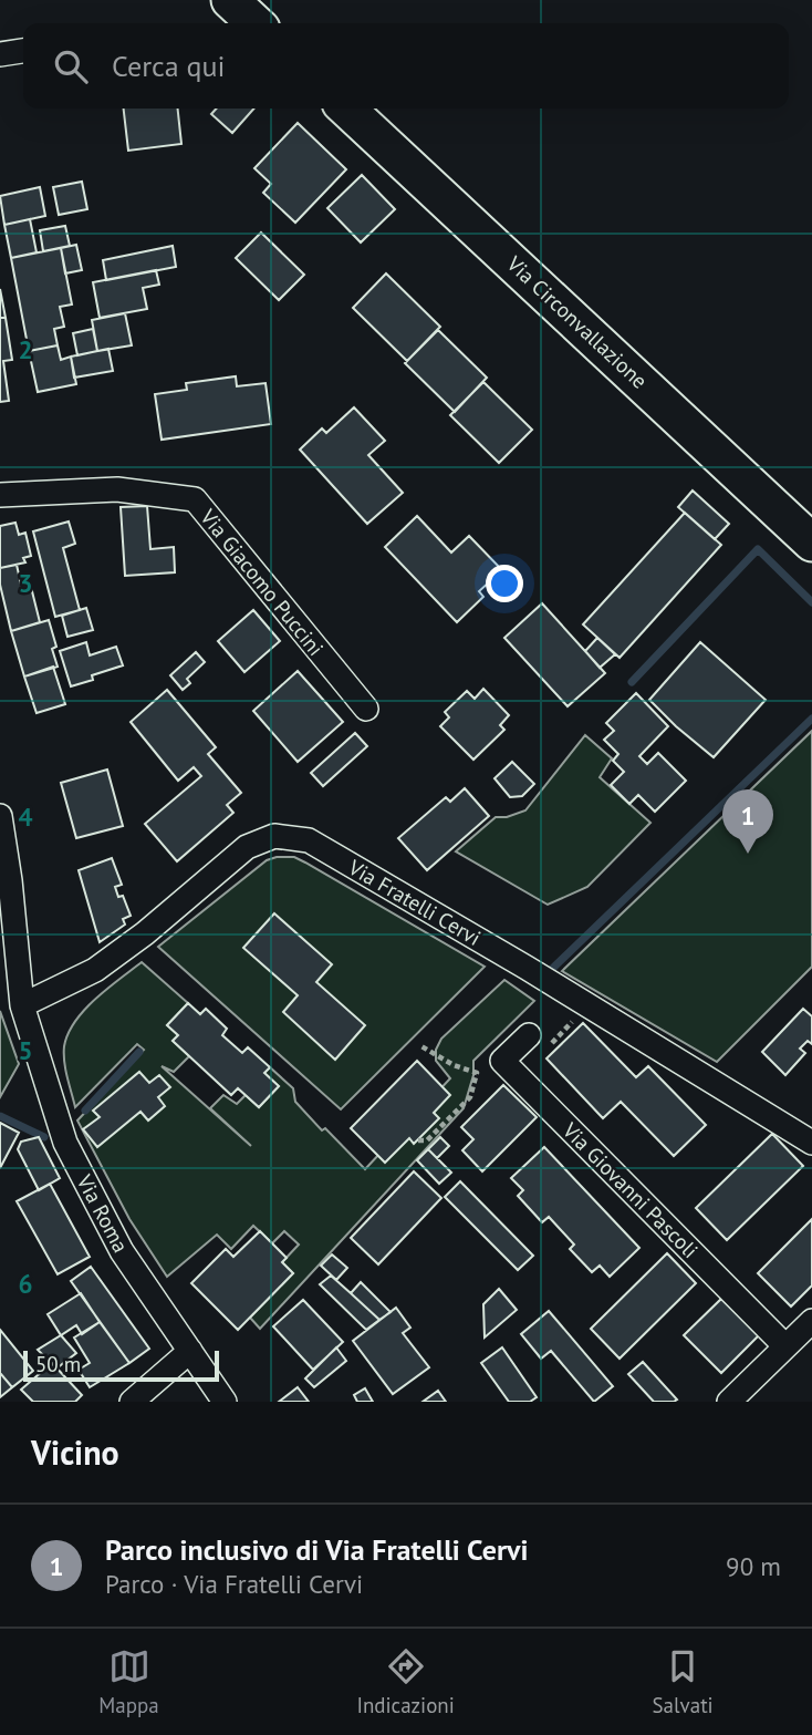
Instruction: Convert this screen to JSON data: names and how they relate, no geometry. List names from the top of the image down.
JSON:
{
  "streets": {
    "main road": ["Via Circonvallazione"],
    "street": [
      "Via Giacomo Puccini",
      "Via Fratelli Cervi",
      "Via Giovanni Pascoli",
      "Via Roma"
    ]
  },
  "crossings": [
    ["Via Fratelli Cervi", "Via Roma"]
  ],
  "scale_bar": "50 m",
  "page": {
    "search": "Cerca qui",
    "pins": "1",
    "scale": "50 m",
    "heading": "Vicino",
    "list": [
      {
        "mark": "1",
        "name": "Parco inclusivo di Via Fratelli Cervi",
        "note": "Parco · Via Fratelli Cervi",
        "value": "90 m"
      }
    ],
    "nav": ["Mappa", "Indicazioni", "Salvati"]
  },
  "grid": {
    "rows": [
      "2",
      "3",
      "4",
      "5",
      "6"
    ]
  }
}
